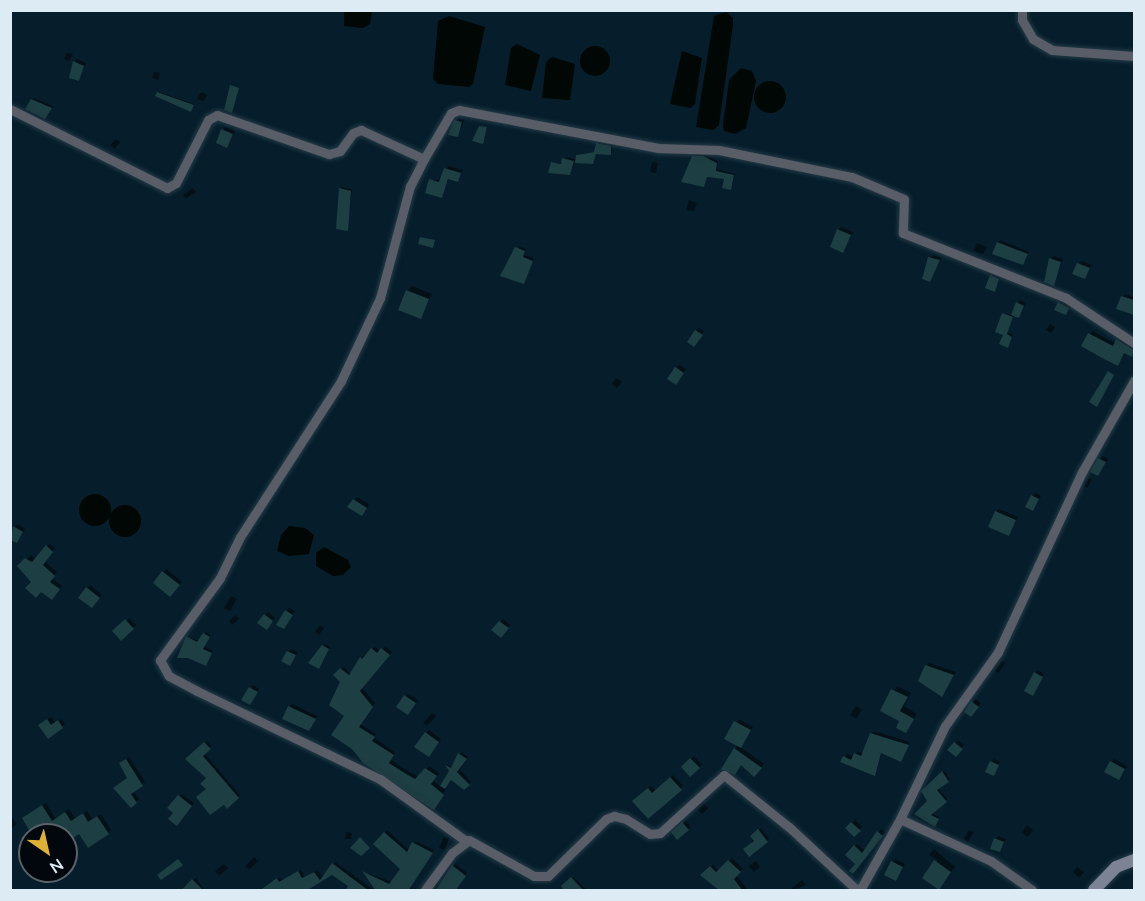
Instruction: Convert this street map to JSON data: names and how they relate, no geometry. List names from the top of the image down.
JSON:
{
  "north": "bottom right"
}
